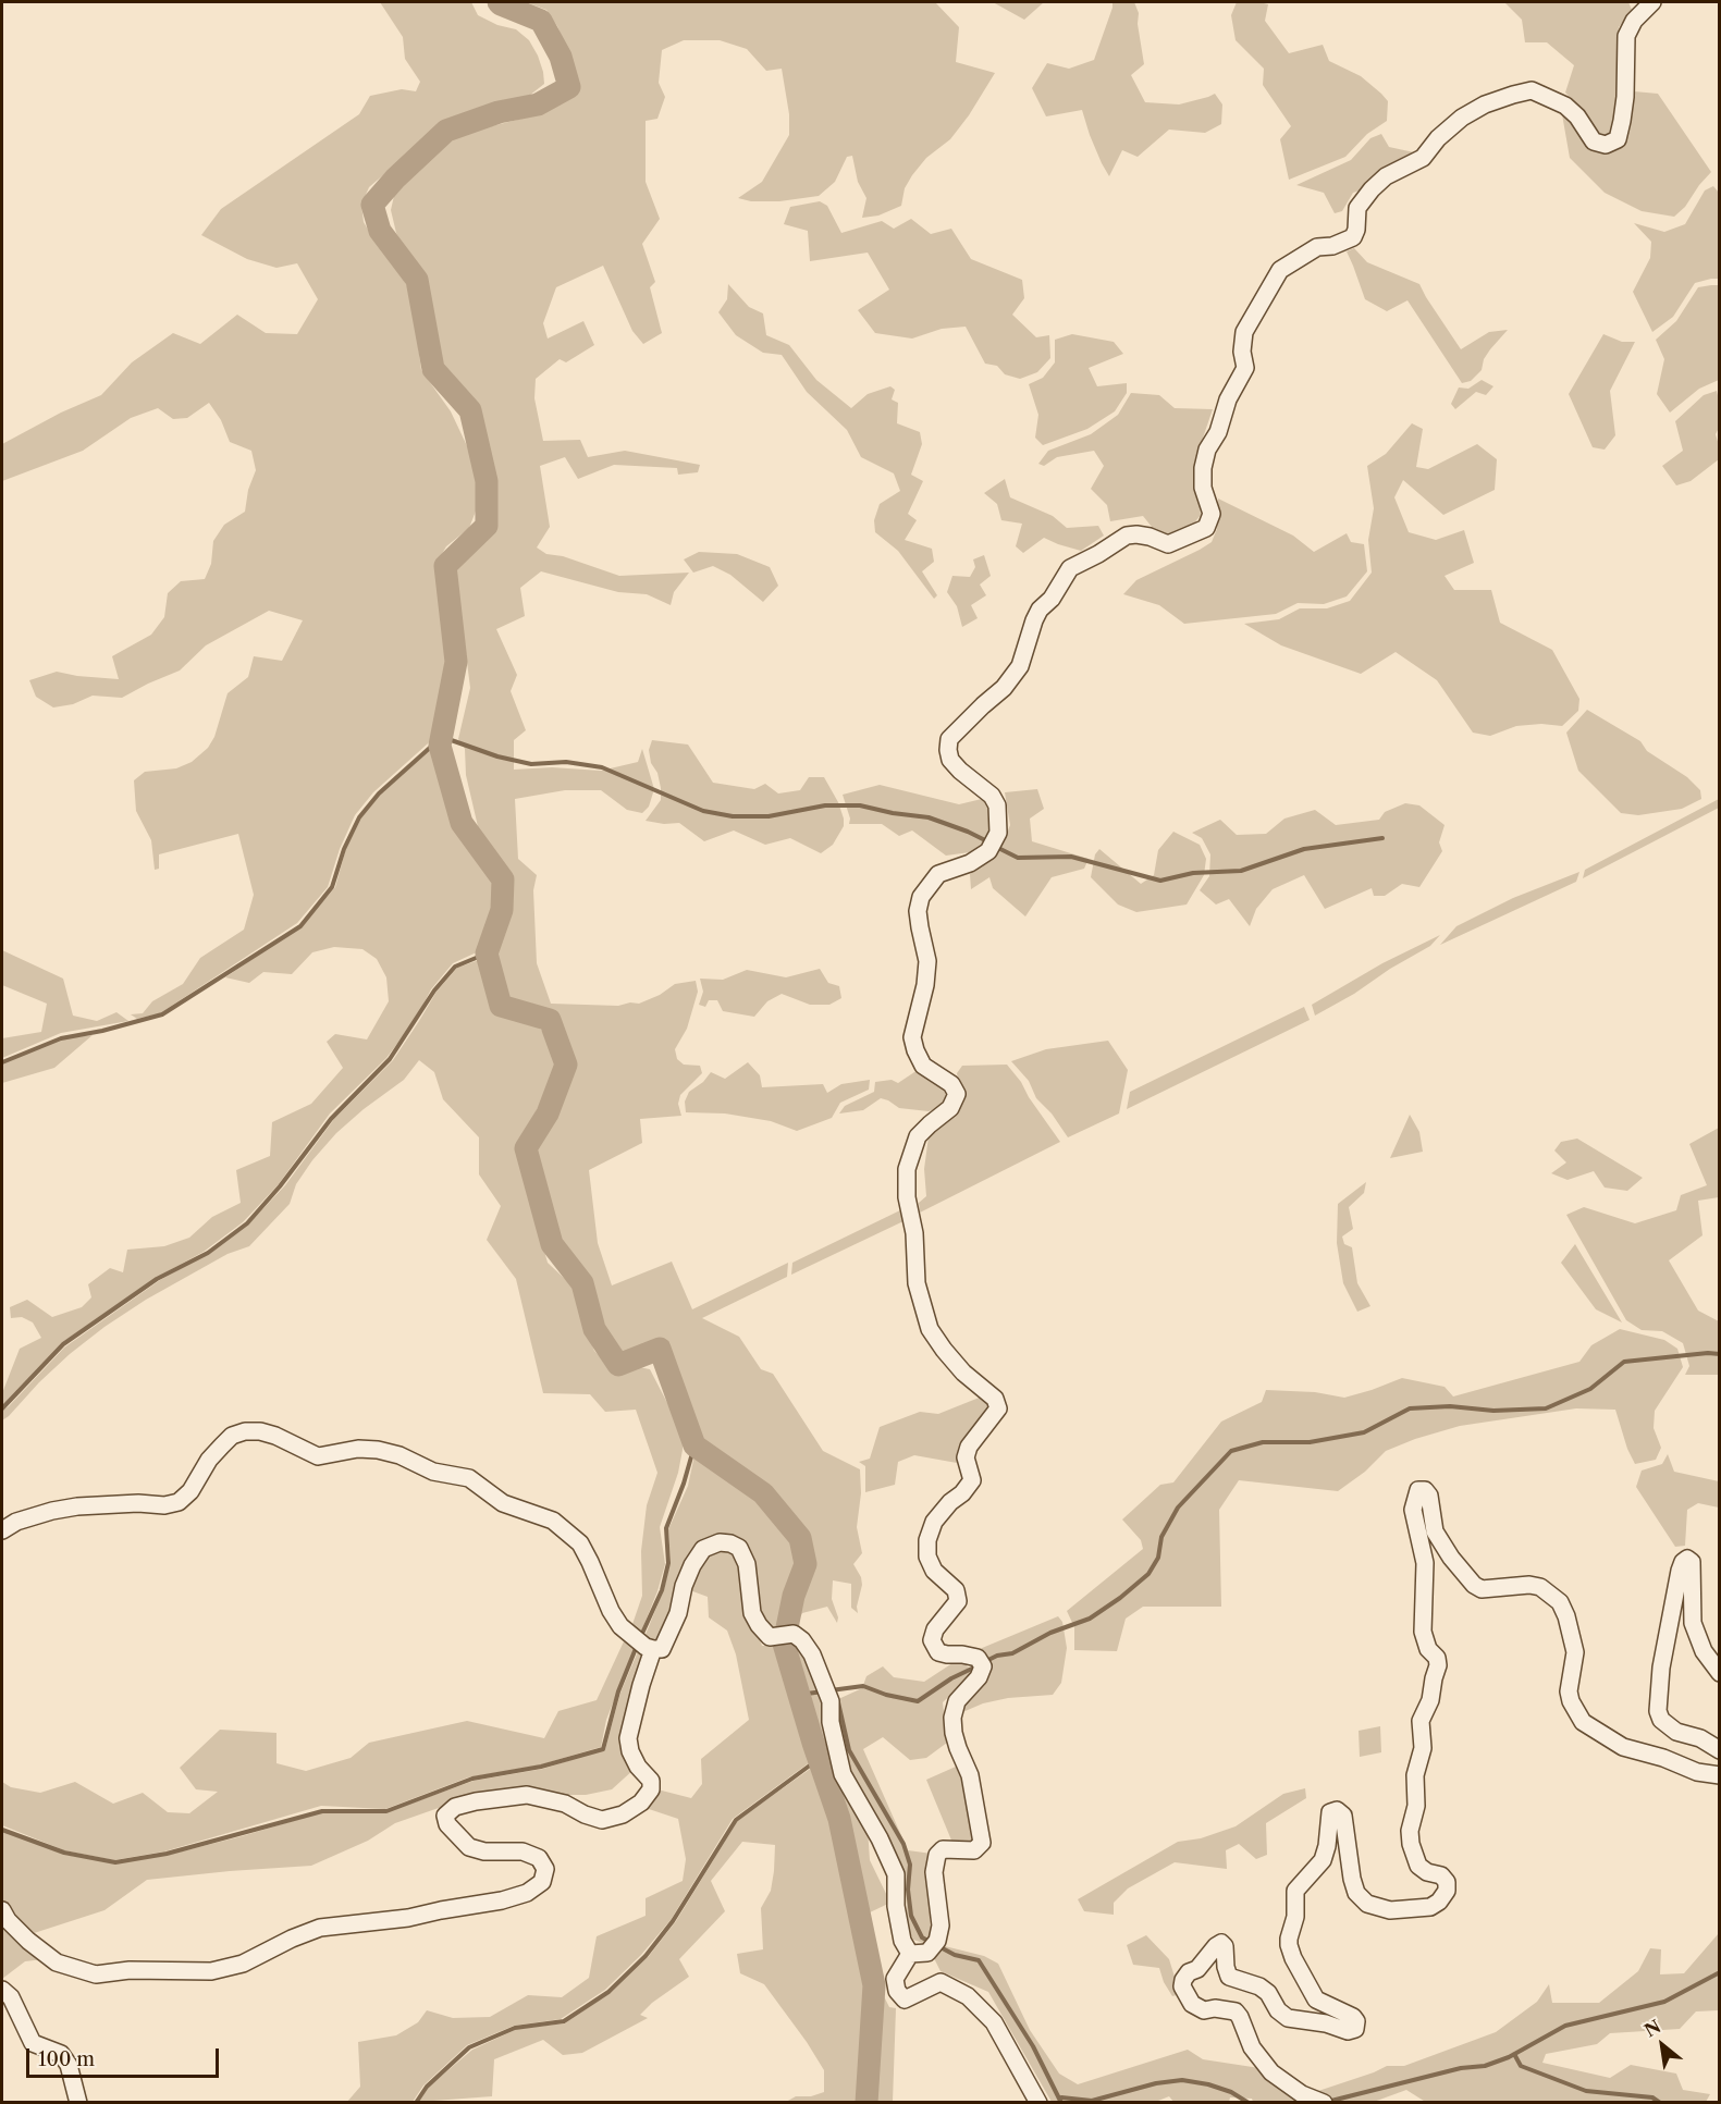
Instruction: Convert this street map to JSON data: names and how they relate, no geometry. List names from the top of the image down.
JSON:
{
  "scale_bar": "100 m",
  "north": "top left"
}
